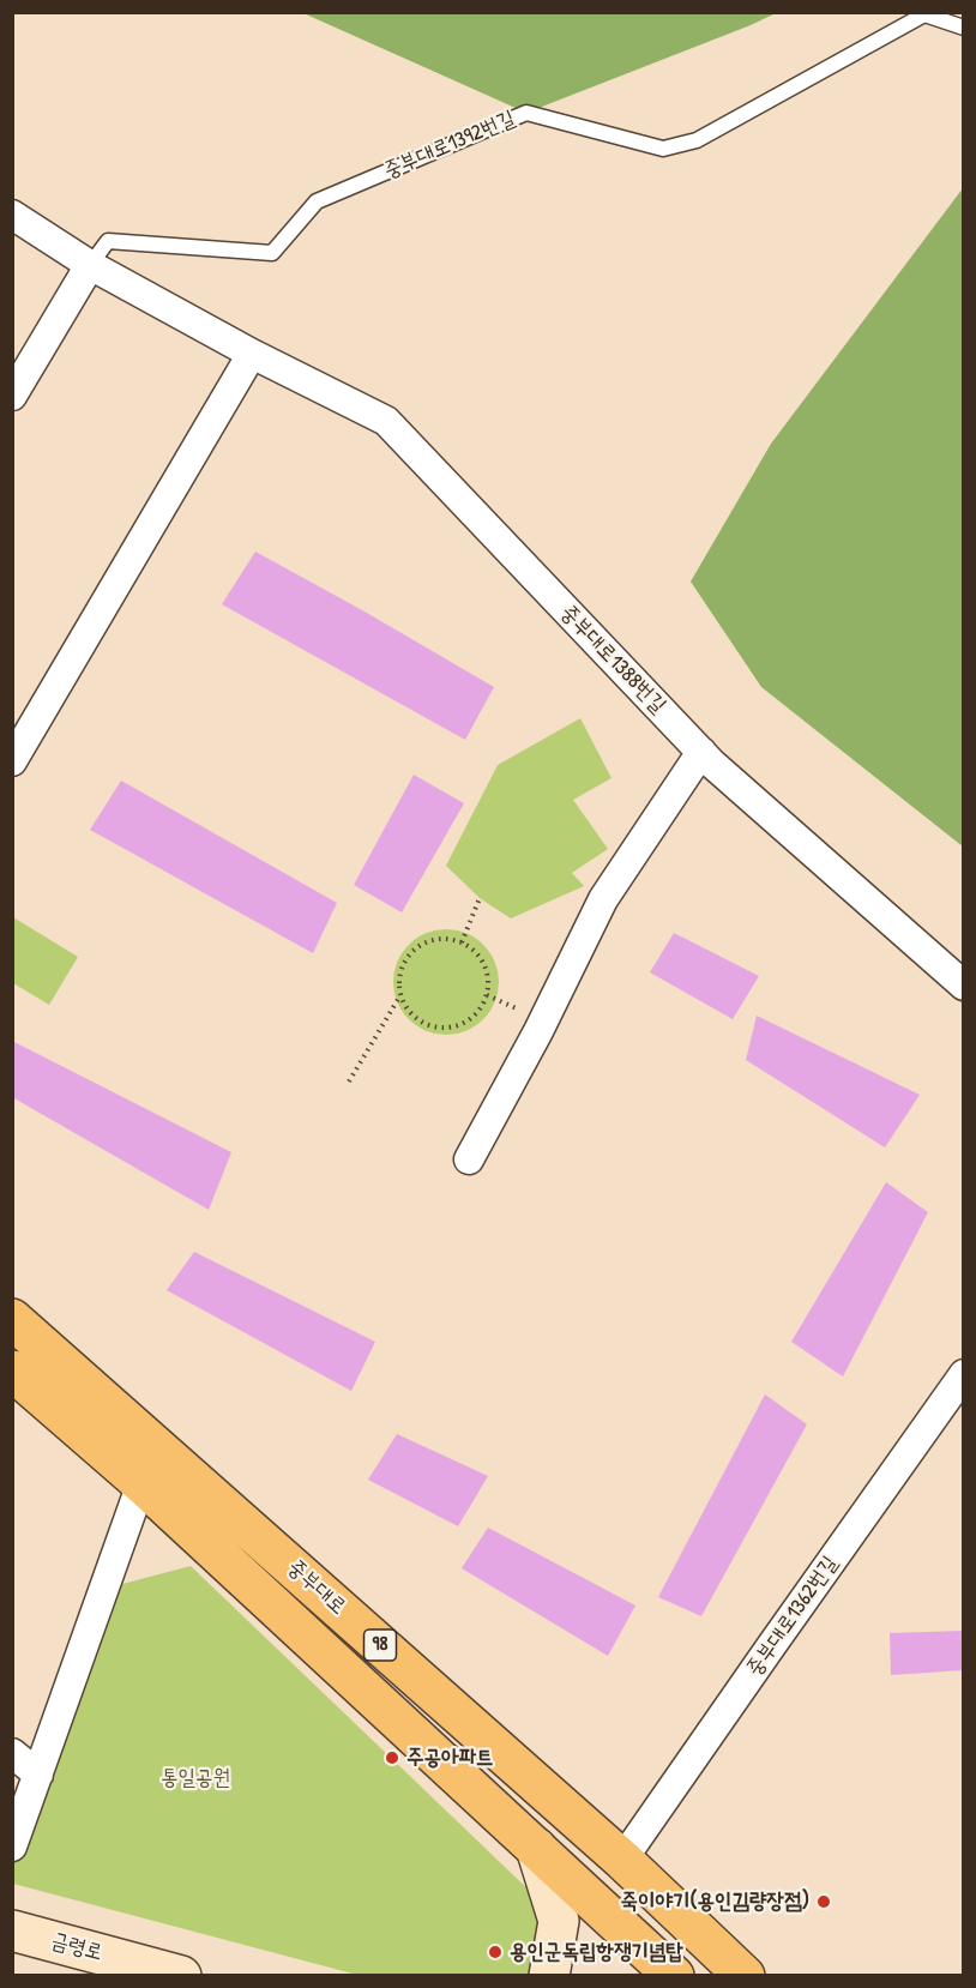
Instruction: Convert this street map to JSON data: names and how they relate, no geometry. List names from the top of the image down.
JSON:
{
  "streets": {
    "main road": ["중부대로", "98", "금령로"],
    "street": ["중부대로1392번길", "중부대로1388번길", "중부대로1362번길"]
  },
  "crossings": [
    ["중부대로1392번길", "중부대로1388번길"],
    ["중부대로", "중부대로1362번길"]
  ],
  "parks": ["통일공원"],
  "places": ["주공아파트", "죽이야기(용인김량장점)", "용인군독립항쟁기념탑"]
}
